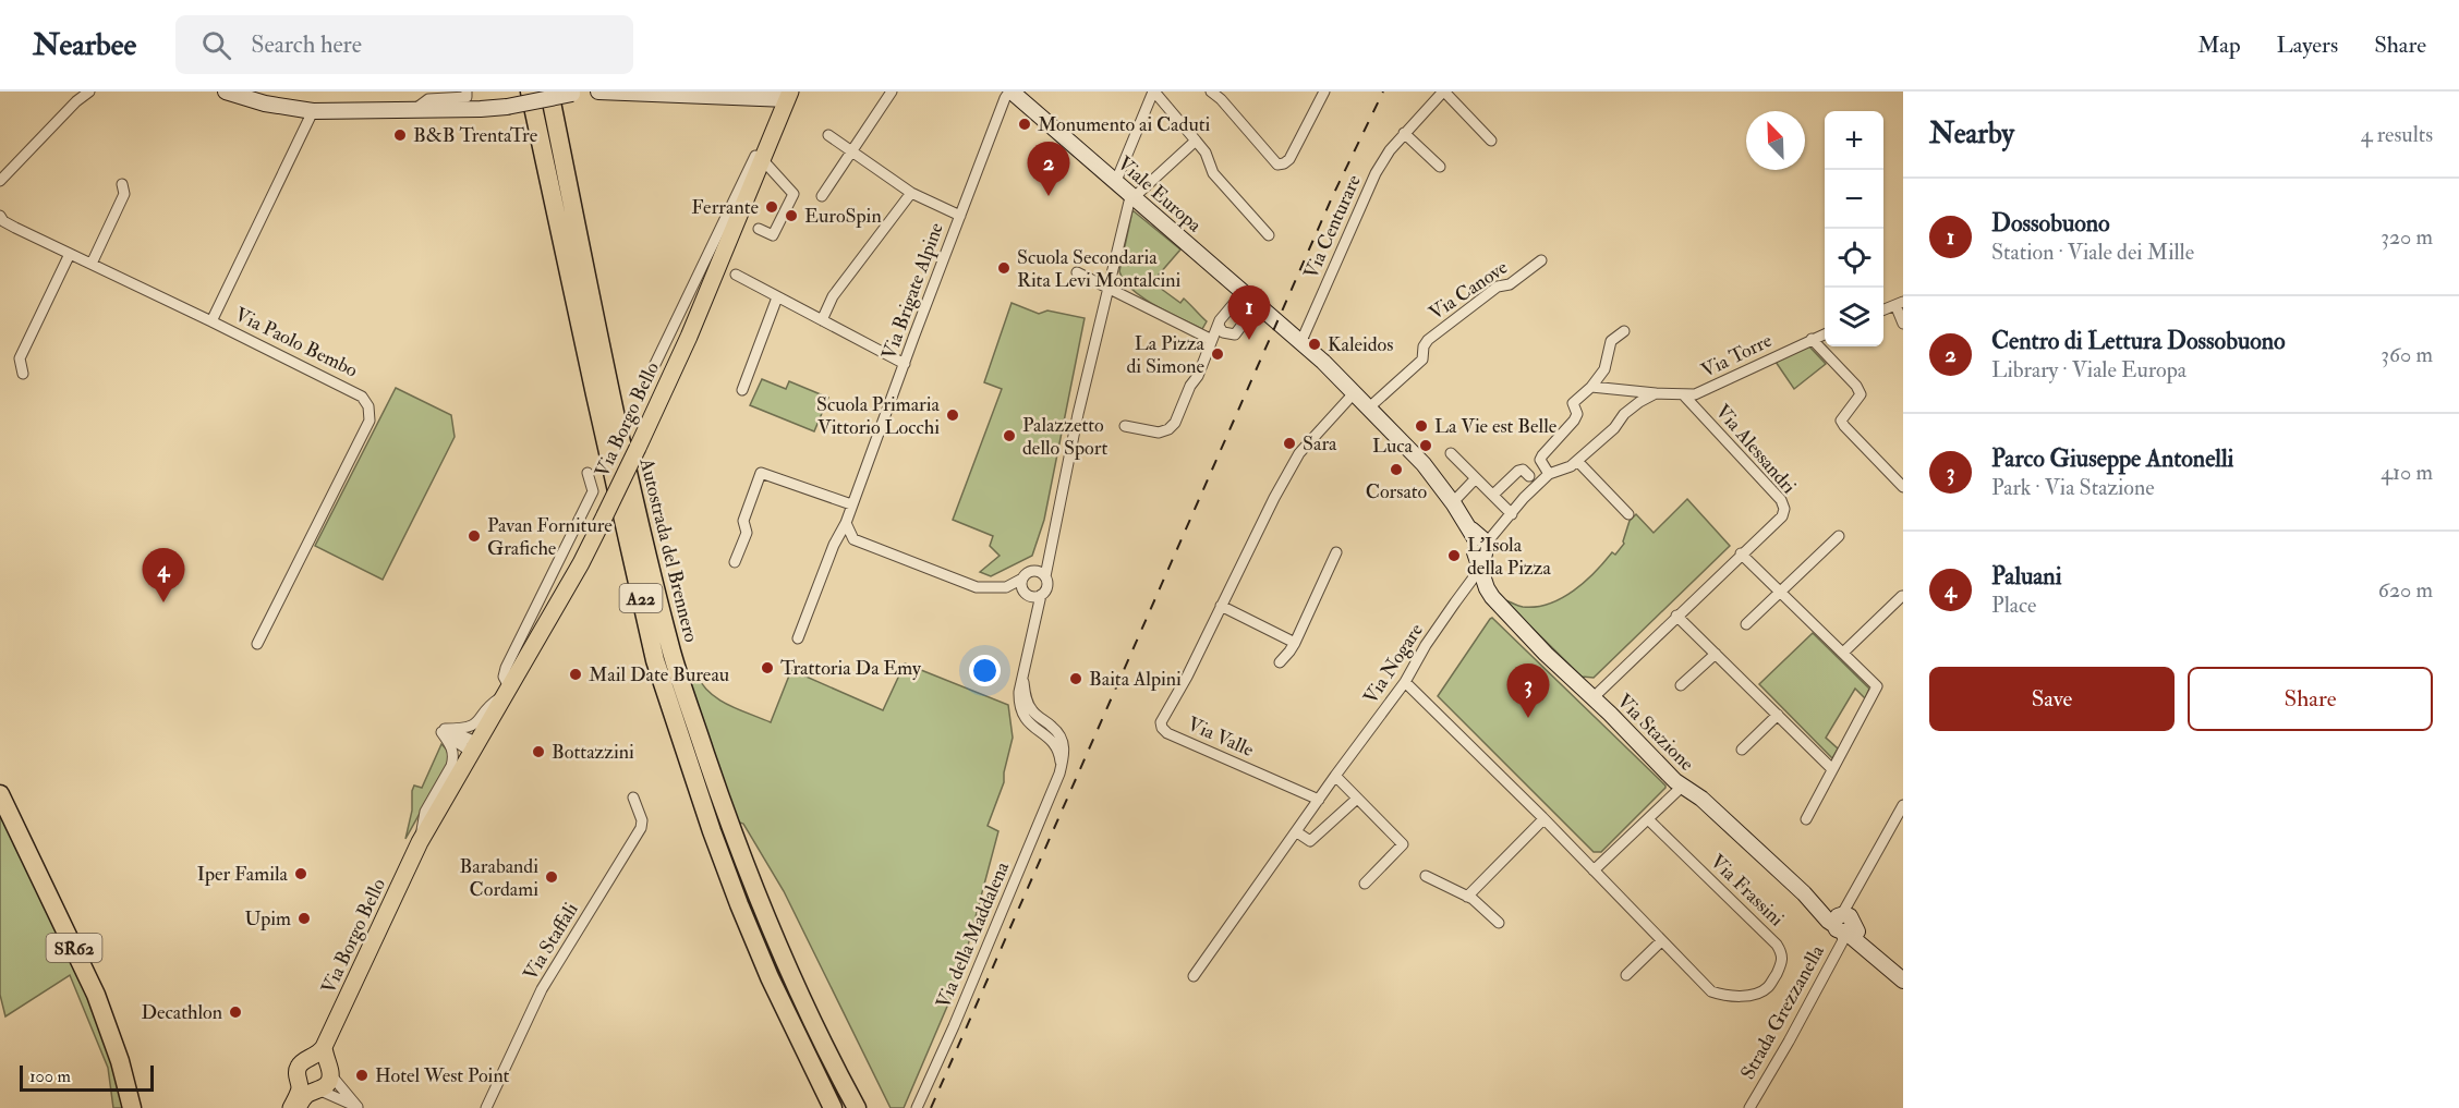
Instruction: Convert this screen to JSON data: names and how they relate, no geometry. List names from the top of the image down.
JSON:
{
  "streets": {
    "highway": ["Autostrada del Brennero", "A22", "SR62"],
    "main road": ["Via Borgo Bello"],
    "street": [
      "Viale Europa",
      "Via Centurare",
      "Via Canove",
      "Via Brigate Alpine",
      "Via Paolo Bembo",
      "Via Torre",
      "Via Alessandri",
      "Via Nogare",
      "Via Stazione",
      "Via Valle",
      "Via Frassini",
      "Via della Maddalena",
      "Via Staffali",
      "Strada Grezzanella"
    ]
  },
  "crossings": [
    ["Viale Europa", "Via Brigate Alpine"],
    ["Viale Europa", "Via Stazione"],
    ["Viale Europa", "Via della Maddalena"],
    ["Via Centurare", "Via Stazione"],
    ["Via Canove", "Via Stazione"],
    ["Via Torre", "Via Alessandri"],
    ["Via Alessandri", "Via Stazione"],
    ["Via Nogare", "Via Stazione"],
    ["Via Nogare", "Via Valle"],
    ["Via Nogare", "Via Frassini"],
    ["Via Stazione", "Via Valle"],
    ["Via Stazione", "Strada Grezzanella"]
  ],
  "places": [
    "Monumento ai Caduti",
    "B&B TrentaTre",
    "Ferrante",
    "EuroSpin",
    "Scuola Secondaria Rita Levi Montalcini",
    "Kaleidos",
    "La Pizza di Simone",
    "Scuola Primaria Vittorio Locchi",
    "La Vie est Belle",
    "Palazzetto dello Sport",
    "Sara",
    "Luca",
    "Corsato",
    "Pavan Forniture Grafiche",
    "L'Isola della Pizza",
    "Trattoria Da Emy",
    "Mail Date Bureau",
    "Baita Alpini",
    "Bottazzini",
    "Iper Famila",
    "Barabandi Cordami",
    "Upim",
    "Decathlon",
    "Hotel West Point"
  ],
  "scale_bar": "100 m",
  "north": "top left",
  "page": {
    "header": "Nearbee",
    "search": "Search here",
    "nav": ["Map", "Layers", "Share"],
    "heading": ["Nearby", "4 results"],
    "map_buttons": ["+", "−"],
    "pins": [
      "2",
      "1",
      "4",
      "3"
    ],
    "list": [
      {
        "mark": "1",
        "name": "Dossobuono",
        "note": "Station · Viale dei Mille",
        "value": "320 m"
      },
      {
        "mark": "2",
        "name": "Centro di Lettura Dossobuono",
        "note": "Library · Viale Europa",
        "value": "360 m"
      },
      {
        "mark": "3",
        "name": "Parco Giuseppe Antonelli",
        "note": "Park · Via Stazione",
        "value": "410 m"
      },
      {
        "mark": "4",
        "name": "Paluani",
        "note": "Place",
        "value": "620 m"
      }
    ],
    "buttons": ["Save", "Share"],
    "scale": "100 m"
  }
}
